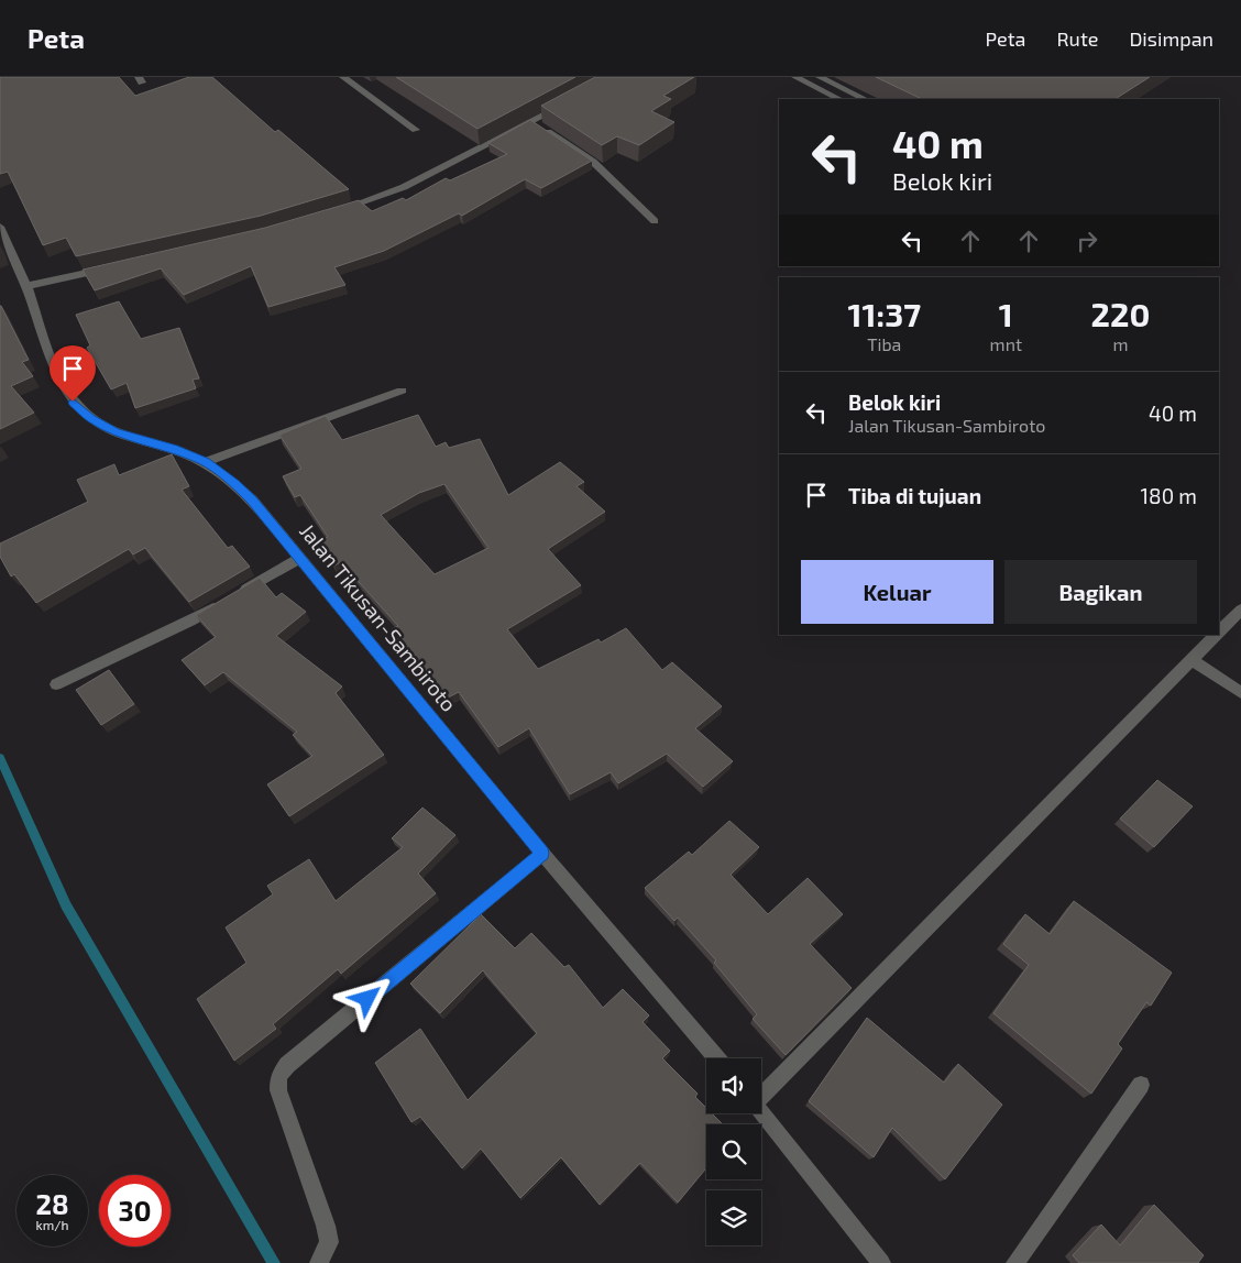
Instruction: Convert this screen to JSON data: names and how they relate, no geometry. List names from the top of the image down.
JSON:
{
  "streets": {
    "street": ["Jalan Tikusan-Sambiroto"]
  },
  "page": {
    "header": "Peta",
    "nav": ["Peta", "Rute", "Disimpan"],
    "turn": ["40 m", "Belok kiri"],
    "eta": [
      "11:37",
      "Tiba",
      "1",
      "mnt",
      "220",
      "m"
    ],
    "list": [
      {
        "name": "Belok kiri",
        "note": "Jalan Tikusan-Sambiroto",
        "value": "40 m"
      },
      {
        "name": "Tiba di tujuan",
        "value": "180 m"
      }
    ],
    "buttons": ["Keluar", "Bagikan"],
    "speed": "28 km/h",
    "limit": "30"
  }
}
